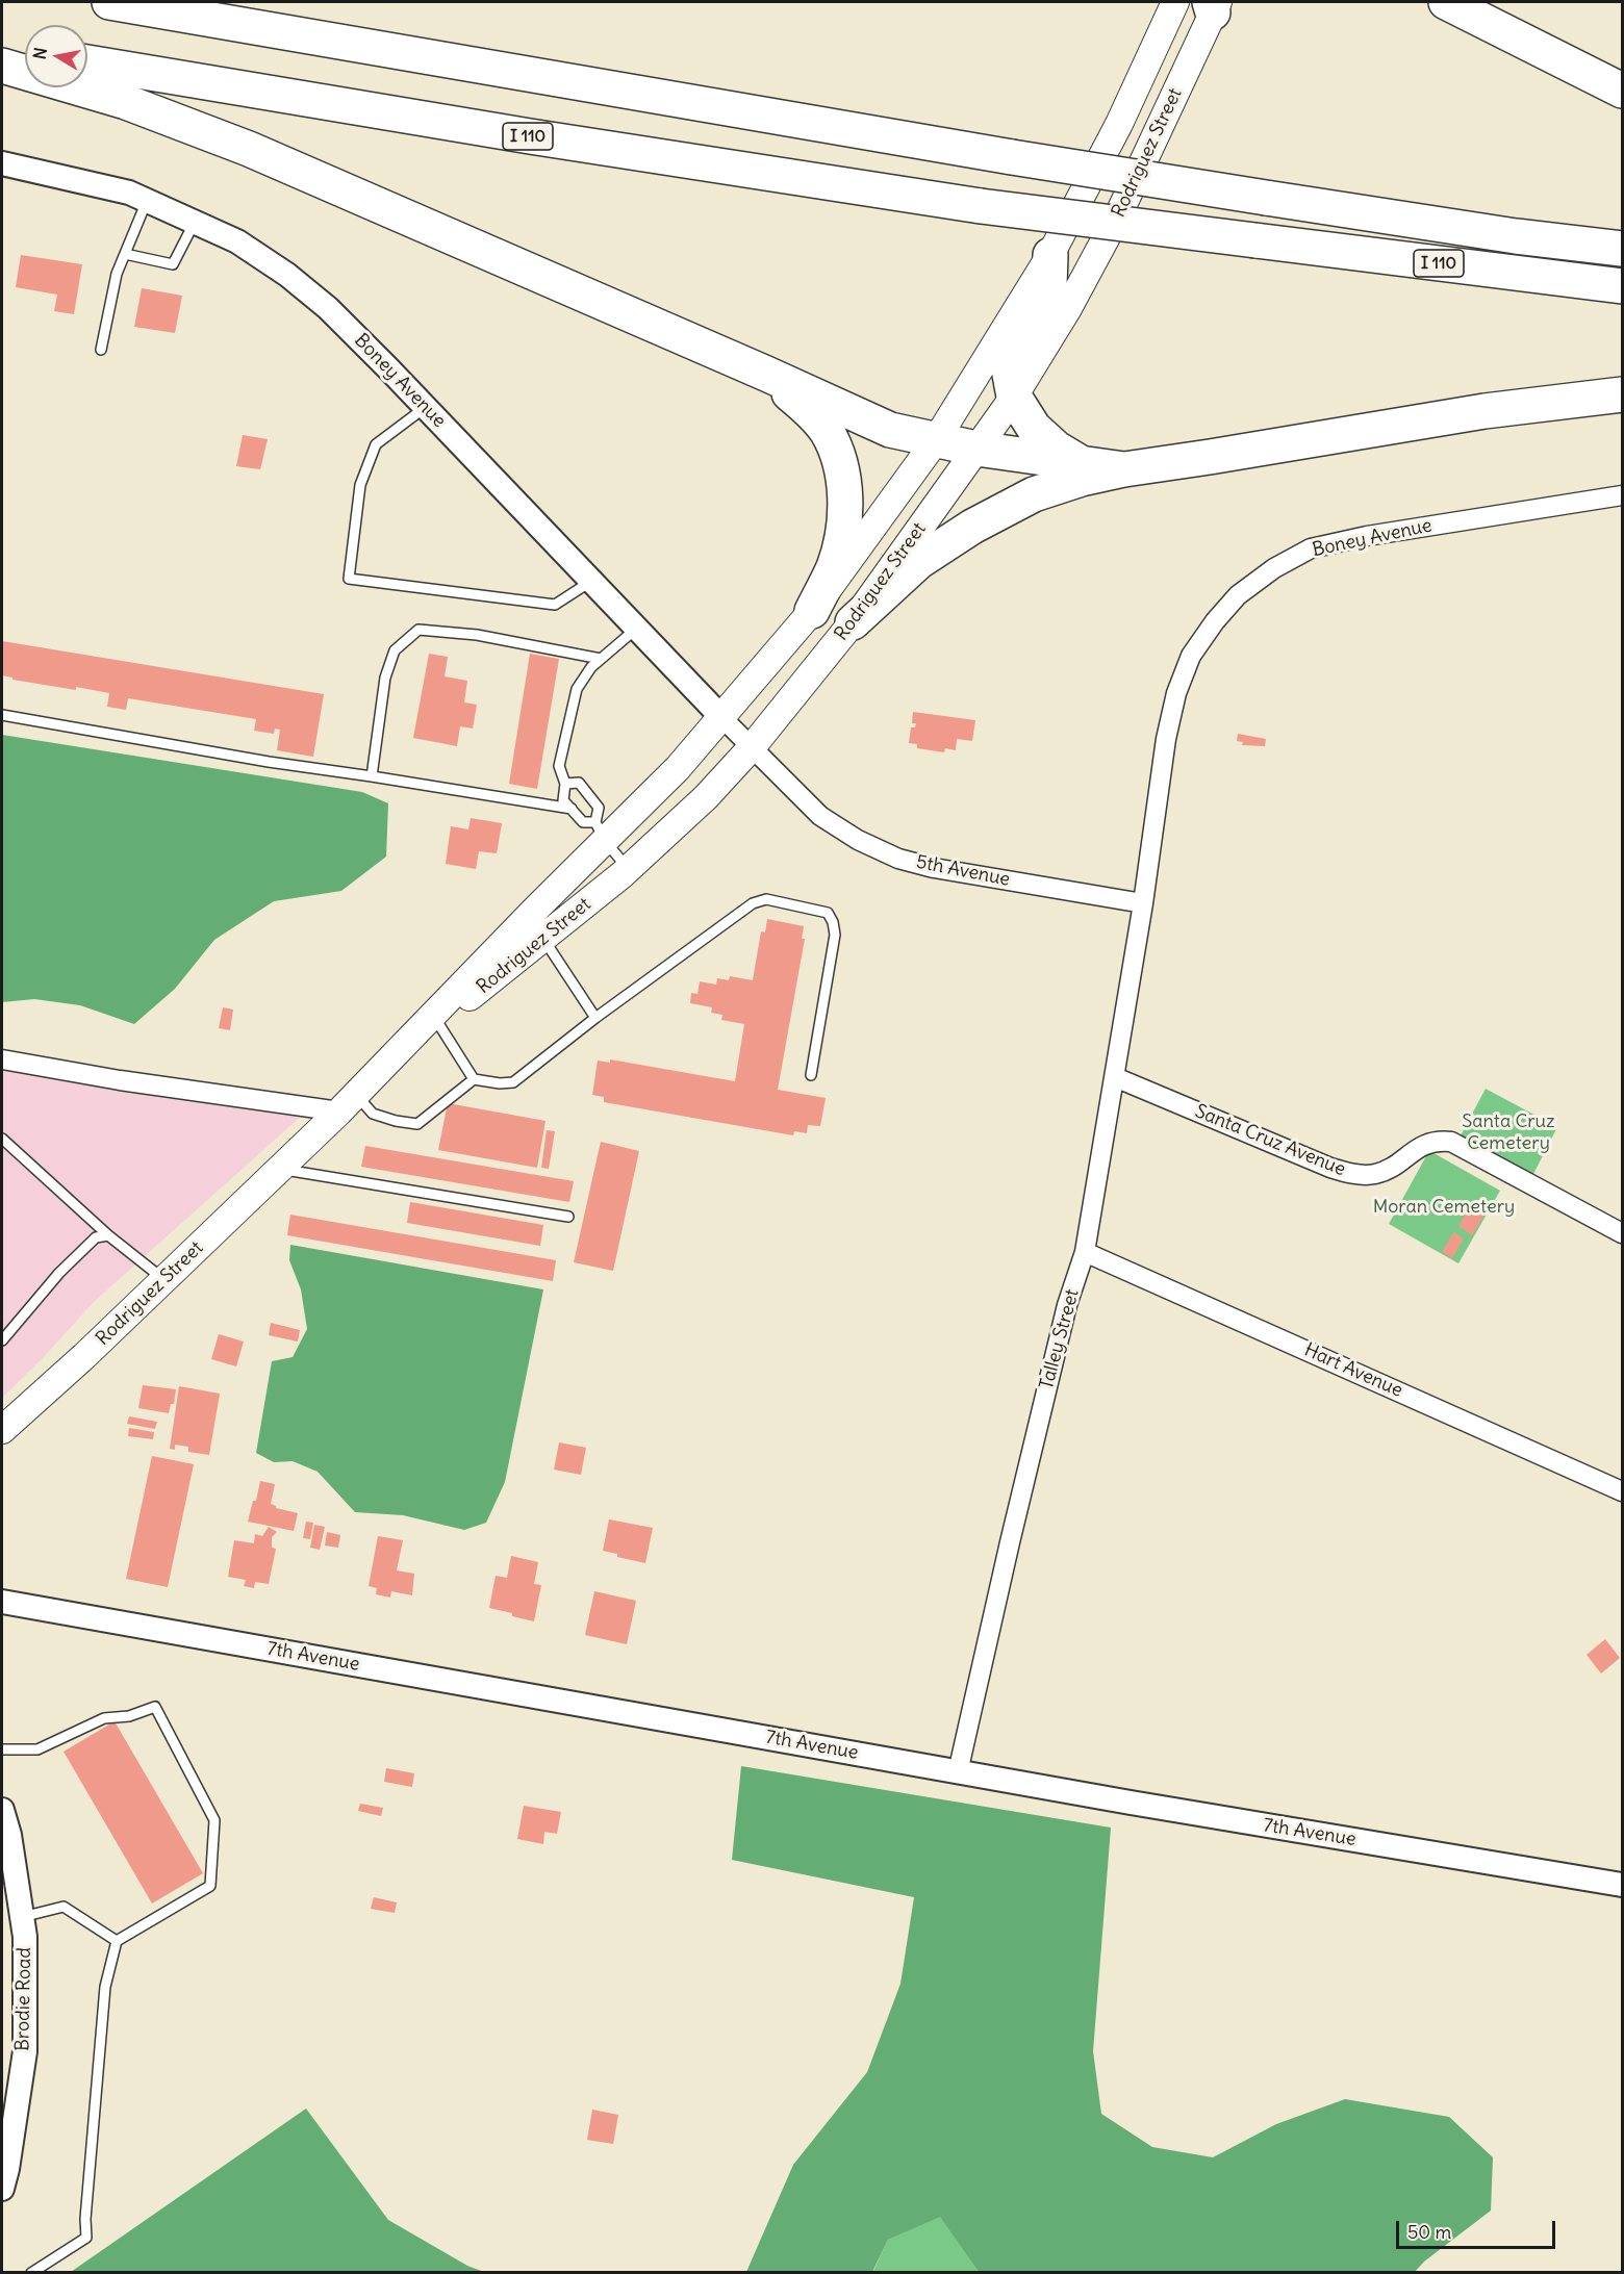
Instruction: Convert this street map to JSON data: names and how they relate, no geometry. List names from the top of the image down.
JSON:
{
  "streets": {
    "highway": ["I 110"],
    "main road": ["Rodriguez Street"],
    "street": [
      "Boney Avenue",
      "5th Avenue",
      "Santa Cruz Avenue",
      "Talley Street",
      "Hart Avenue",
      "7th Avenue",
      "Brodie Road"
    ]
  },
  "crossings": [
    ["Rodriguez Street", "Boney Avenue"],
    ["Rodriguez Street", "5th Avenue"],
    ["Boney Avenue", "5th Avenue"],
    ["Boney Avenue", "Talley Street"],
    ["5th Avenue", "Talley Street"],
    ["Santa Cruz Avenue", "Talley Street"],
    ["Talley Street", "Hart Avenue"],
    ["Talley Street", "7th Avenue"]
  ],
  "parks": ["Santa Cruz Cemetery", "Moran Cemetery"],
  "scale_bar": "50 m",
  "north": "left"
}
